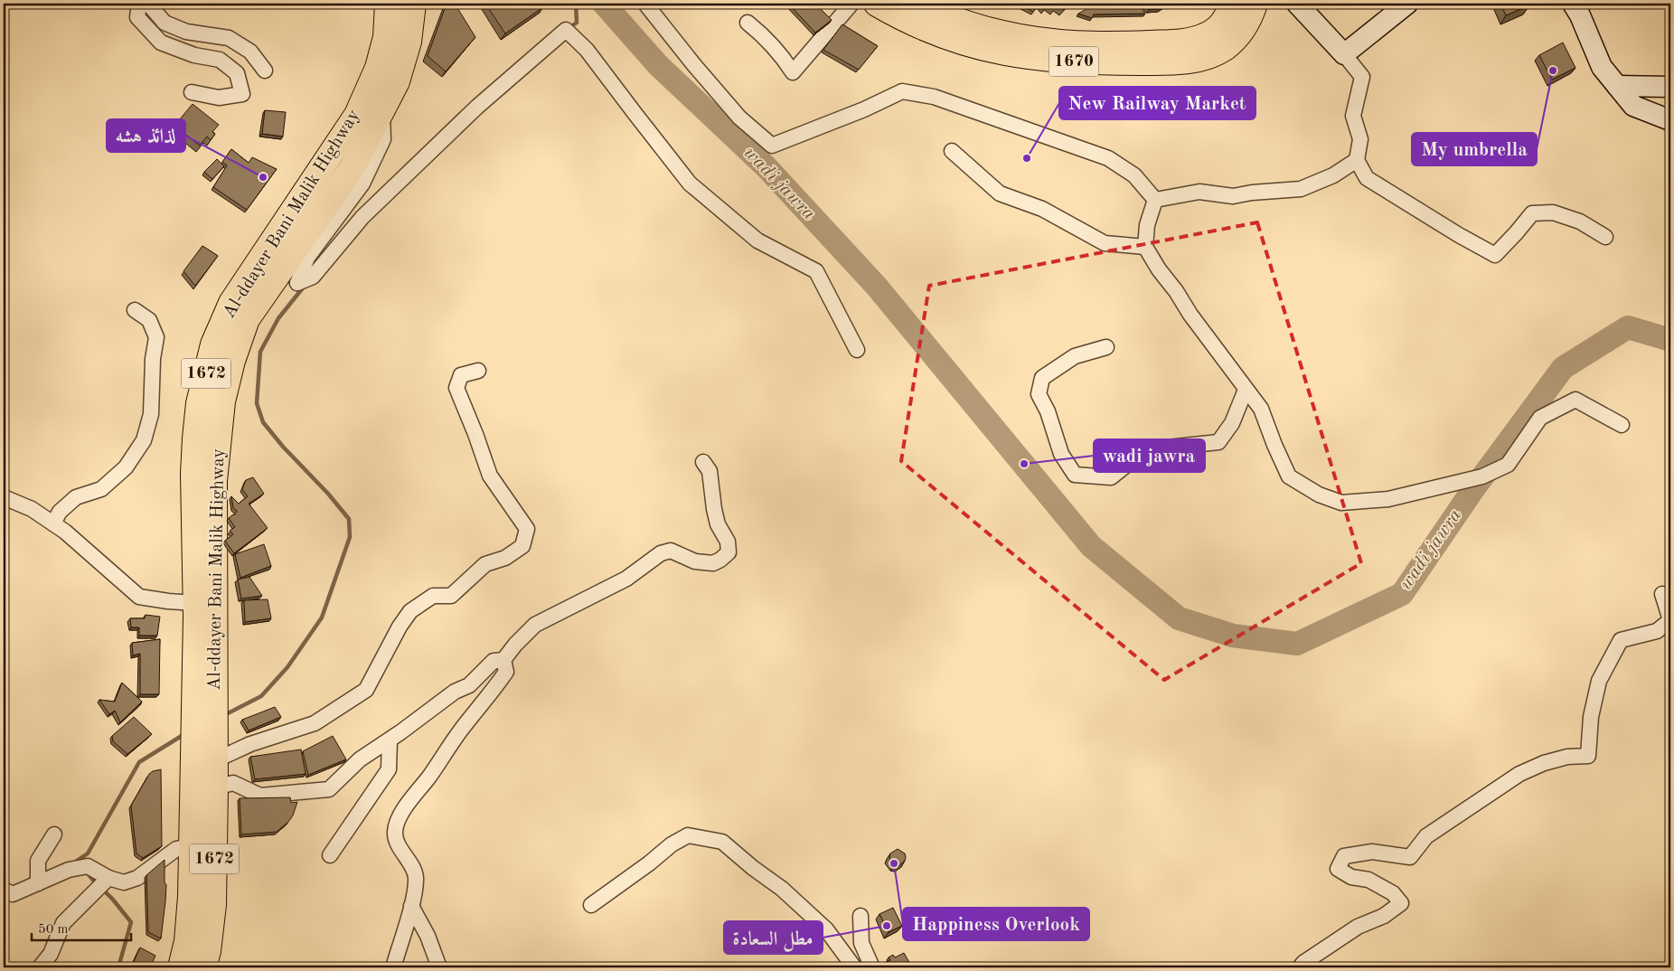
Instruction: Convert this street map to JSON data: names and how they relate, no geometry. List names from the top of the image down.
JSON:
{
  "streets": {
    "highway": ["1670", "Al-ddayer Bani Malik Highway", "1672"]
  },
  "water": ["wadi jawra"],
  "places": [
    "My umbrella",
    "New Railway Market",
    "لذائذ هشه",
    "wadi jawra",
    "Happiness Overlook",
    "مطل السعادة"
  ],
  "scale_bar": "50 m"
}
